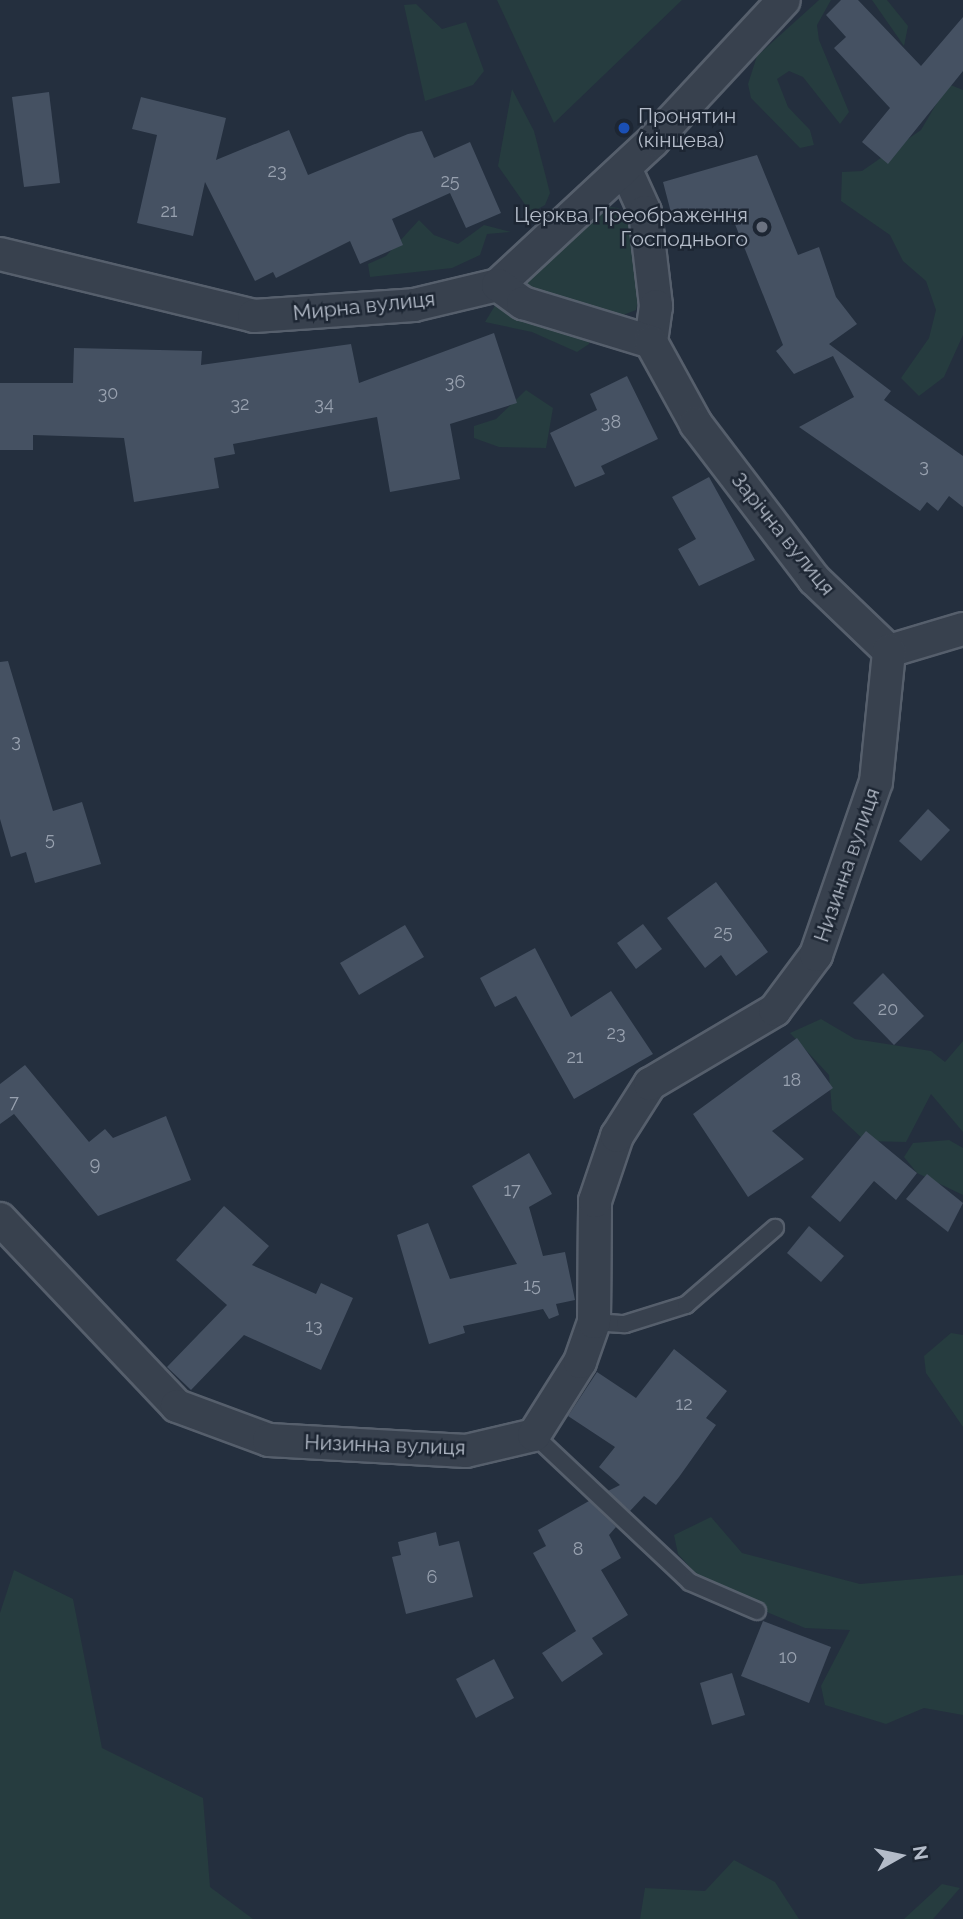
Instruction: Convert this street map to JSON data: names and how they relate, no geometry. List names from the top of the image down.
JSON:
{
  "streets": {
    "street": ["Мирна вулиця", "Зарічна вулиця", "Низинна вулиця"]
  },
  "crossings": [
    ["Зарічна вулиця", "Низинна вулиця"]
  ],
  "places": ["Пронятин (кінцева)", "Церква Преображення Господнього"],
  "house_numbers": [
    "23",
    "25",
    "21",
    "36",
    "30",
    "32",
    "34",
    "38",
    "3",
    "3",
    "5",
    "25",
    "20",
    "23",
    "21",
    "18",
    "7",
    "9",
    "17",
    "15",
    "13",
    "12",
    "8",
    "6",
    "10"
  ],
  "north": "right"
}
